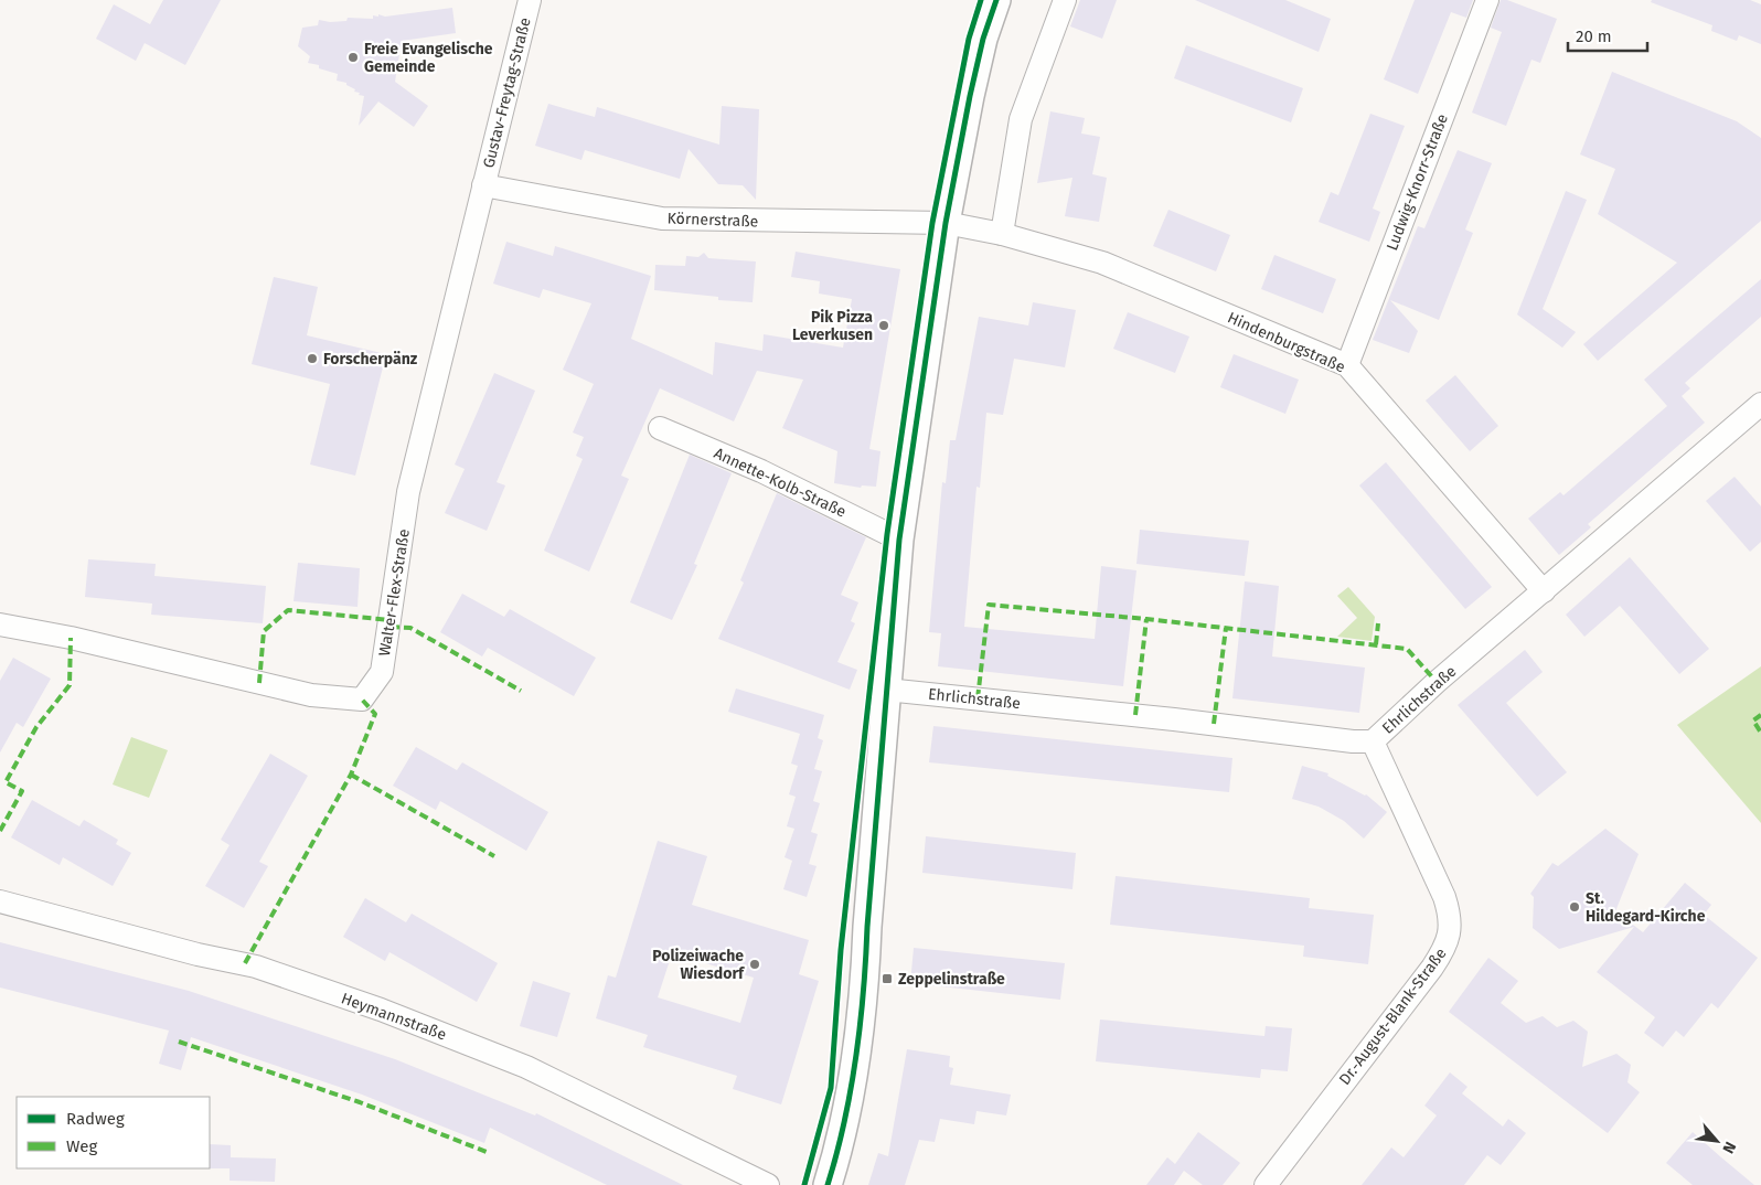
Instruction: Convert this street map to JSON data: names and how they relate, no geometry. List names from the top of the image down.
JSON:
{
  "streets": {
    "street": [
      "Gustav-Freytag-Straße",
      "Ludwig-Knorr-Straße",
      "Körnerstraße",
      "Hindenburgstraße",
      "Annette-Kolb-Straße",
      "Walter-Flex-Straße",
      "Ehrlichstraße",
      "Heymannstraße",
      "Dr.-August-Blank-Straße"
    ]
  },
  "crossings": [
    ["Gustav-Freytag-Straße", "Körnerstraße"],
    ["Gustav-Freytag-Straße", "Walter-Flex-Straße"],
    ["Ludwig-Knorr-Straße", "Hindenburgstraße"],
    ["Körnerstraße", "Hindenburgstraße"],
    ["Körnerstraße", "Walter-Flex-Straße"],
    ["Hindenburgstraße", "Ehrlichstraße"],
    ["Ehrlichstraße", "Dr.-August-Blank-Straße"]
  ],
  "places": {
    "other": [
      "Freie Evangelische Gemeinde",
      "Pik Pizza Leverkusen",
      "Forscherpänz",
      "St. Hildegard-Kirche",
      "Polizeiwache Wiesdorf"
    ],
    "transit": ["Zeppelinstraße"]
  },
  "legend": ["Radweg", "Weg"],
  "scale_bar": "20 m",
  "north": "bottom right"
}
